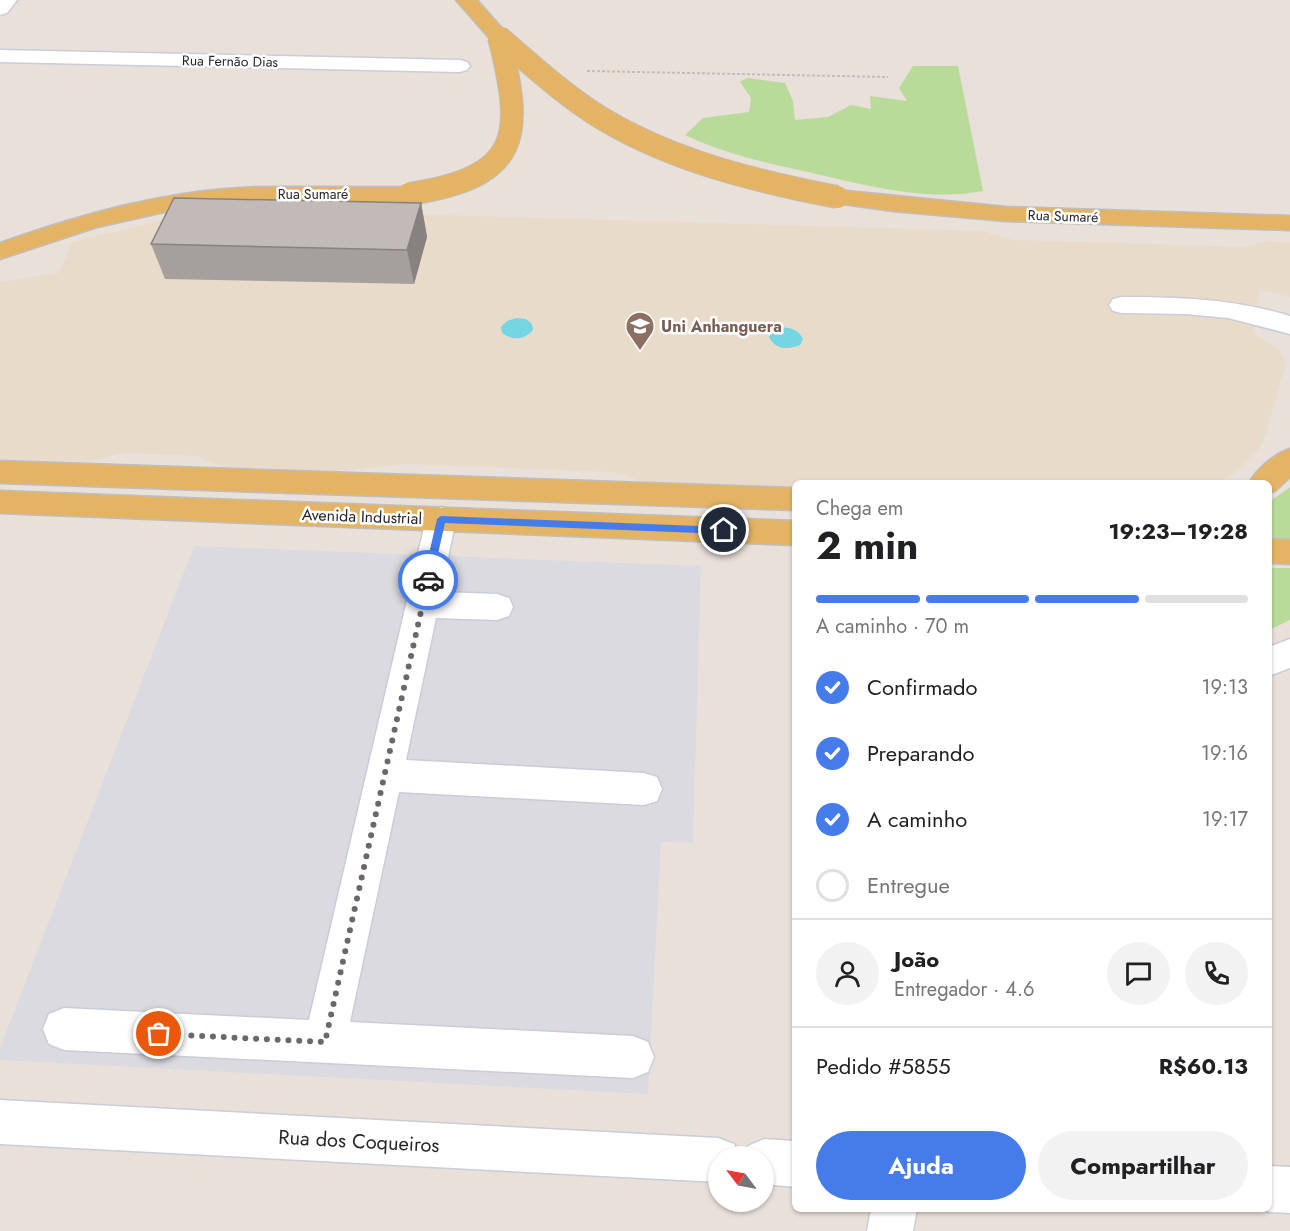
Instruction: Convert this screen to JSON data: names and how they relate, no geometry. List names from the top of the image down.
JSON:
{
  "streets": {
    "main road": ["Rua Sumaré", "Avenida Industrial"],
    "street": ["Rua Fernão Dias", "Rua dos Coqueiros"]
  },
  "places": {
    "school or university": ["Uni Anhanguera"]
  },
  "north": "top left",
  "page": {
    "heading": ["2 min", "Chega em", "19:23–19:28"],
    "panel": [
      "João",
      "Entregador · 4.6",
      "Pedido #5855",
      "R$60.13"
    ],
    "bar": "A caminho · 70 m",
    "list": [
      ["Confirmado", "19:13"],
      ["Preparando", "19:16"],
      ["A caminho", "19:17"],
      "Entregue"
    ],
    "buttons": ["Ajuda", "Compartilhar"]
  }
}
